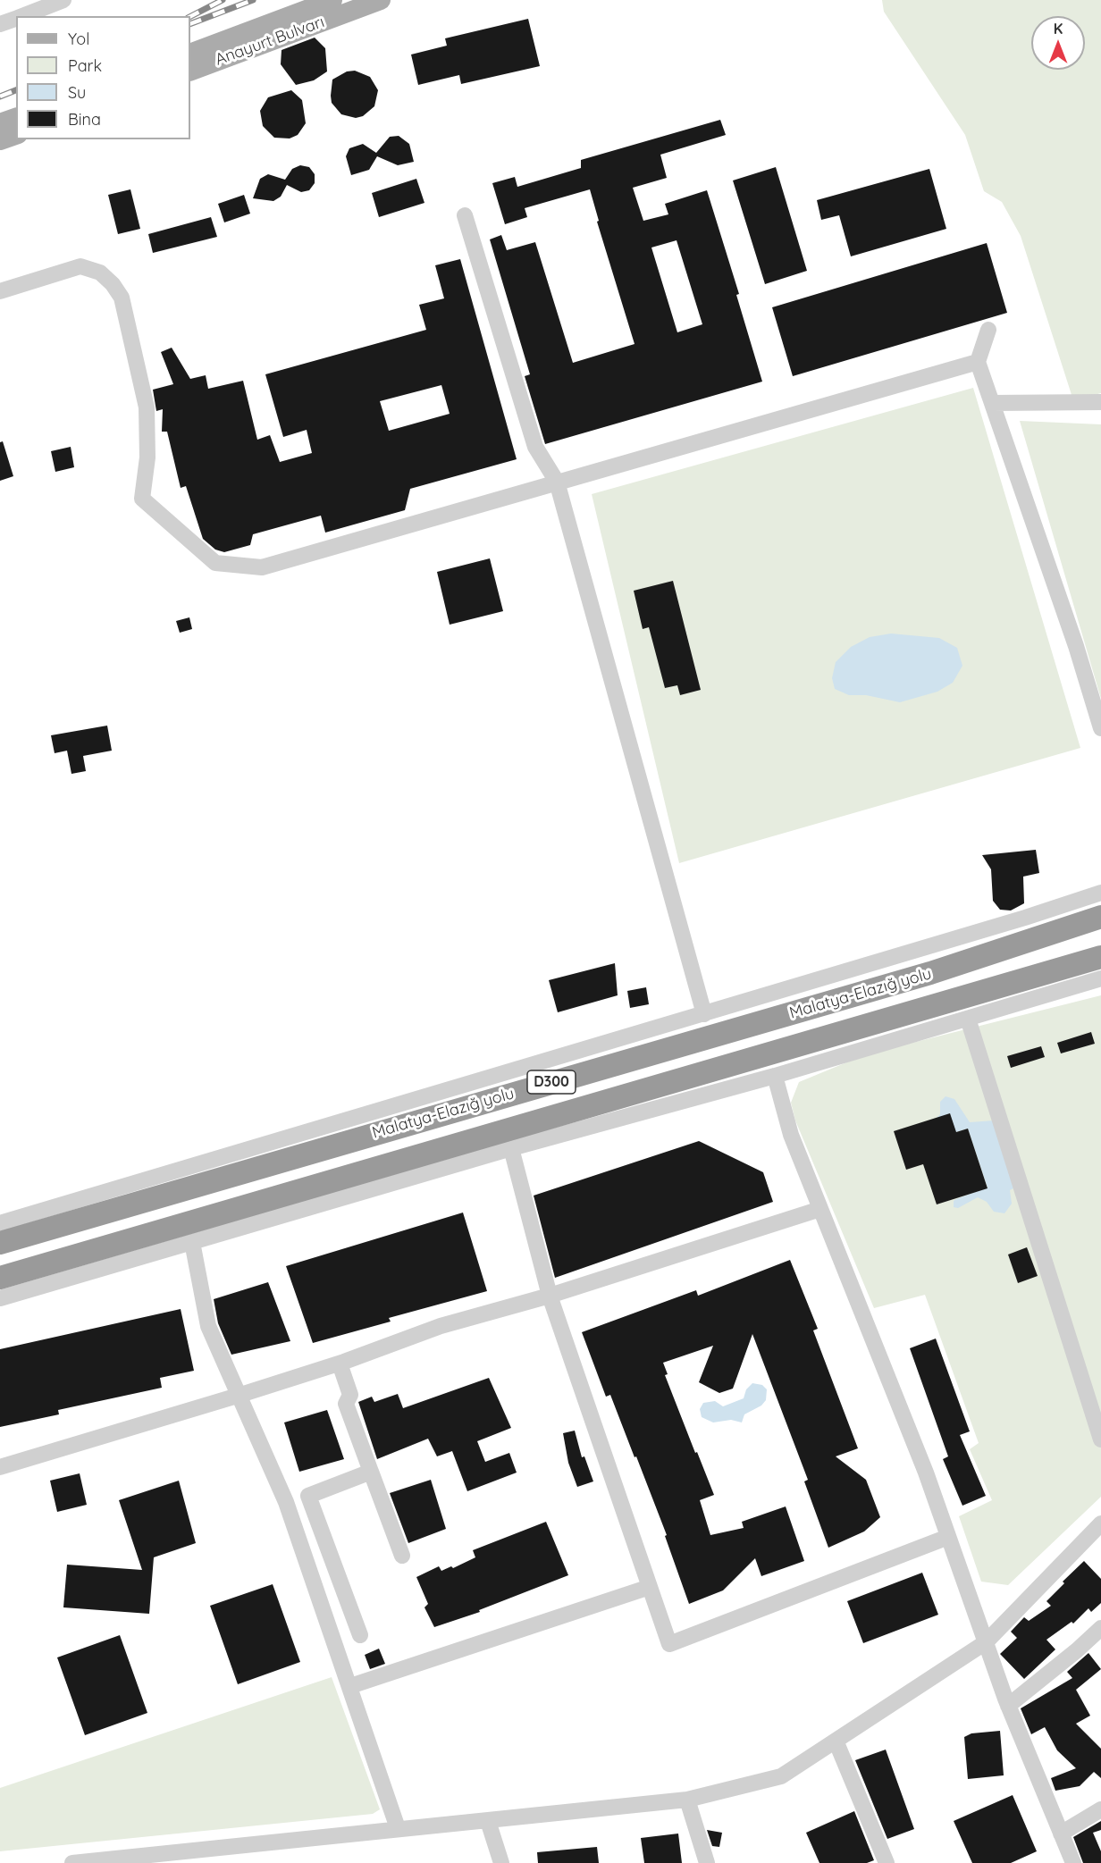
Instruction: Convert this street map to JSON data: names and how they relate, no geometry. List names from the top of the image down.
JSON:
{
  "streets": {
    "highway": ["Malatya-Elazığ yolu", "D300"],
    "main road": ["Anayurt Bulvarı"]
  },
  "legend": [
    "Yol",
    "Park",
    "Su",
    "Bina"
  ],
  "north": "top"
}
